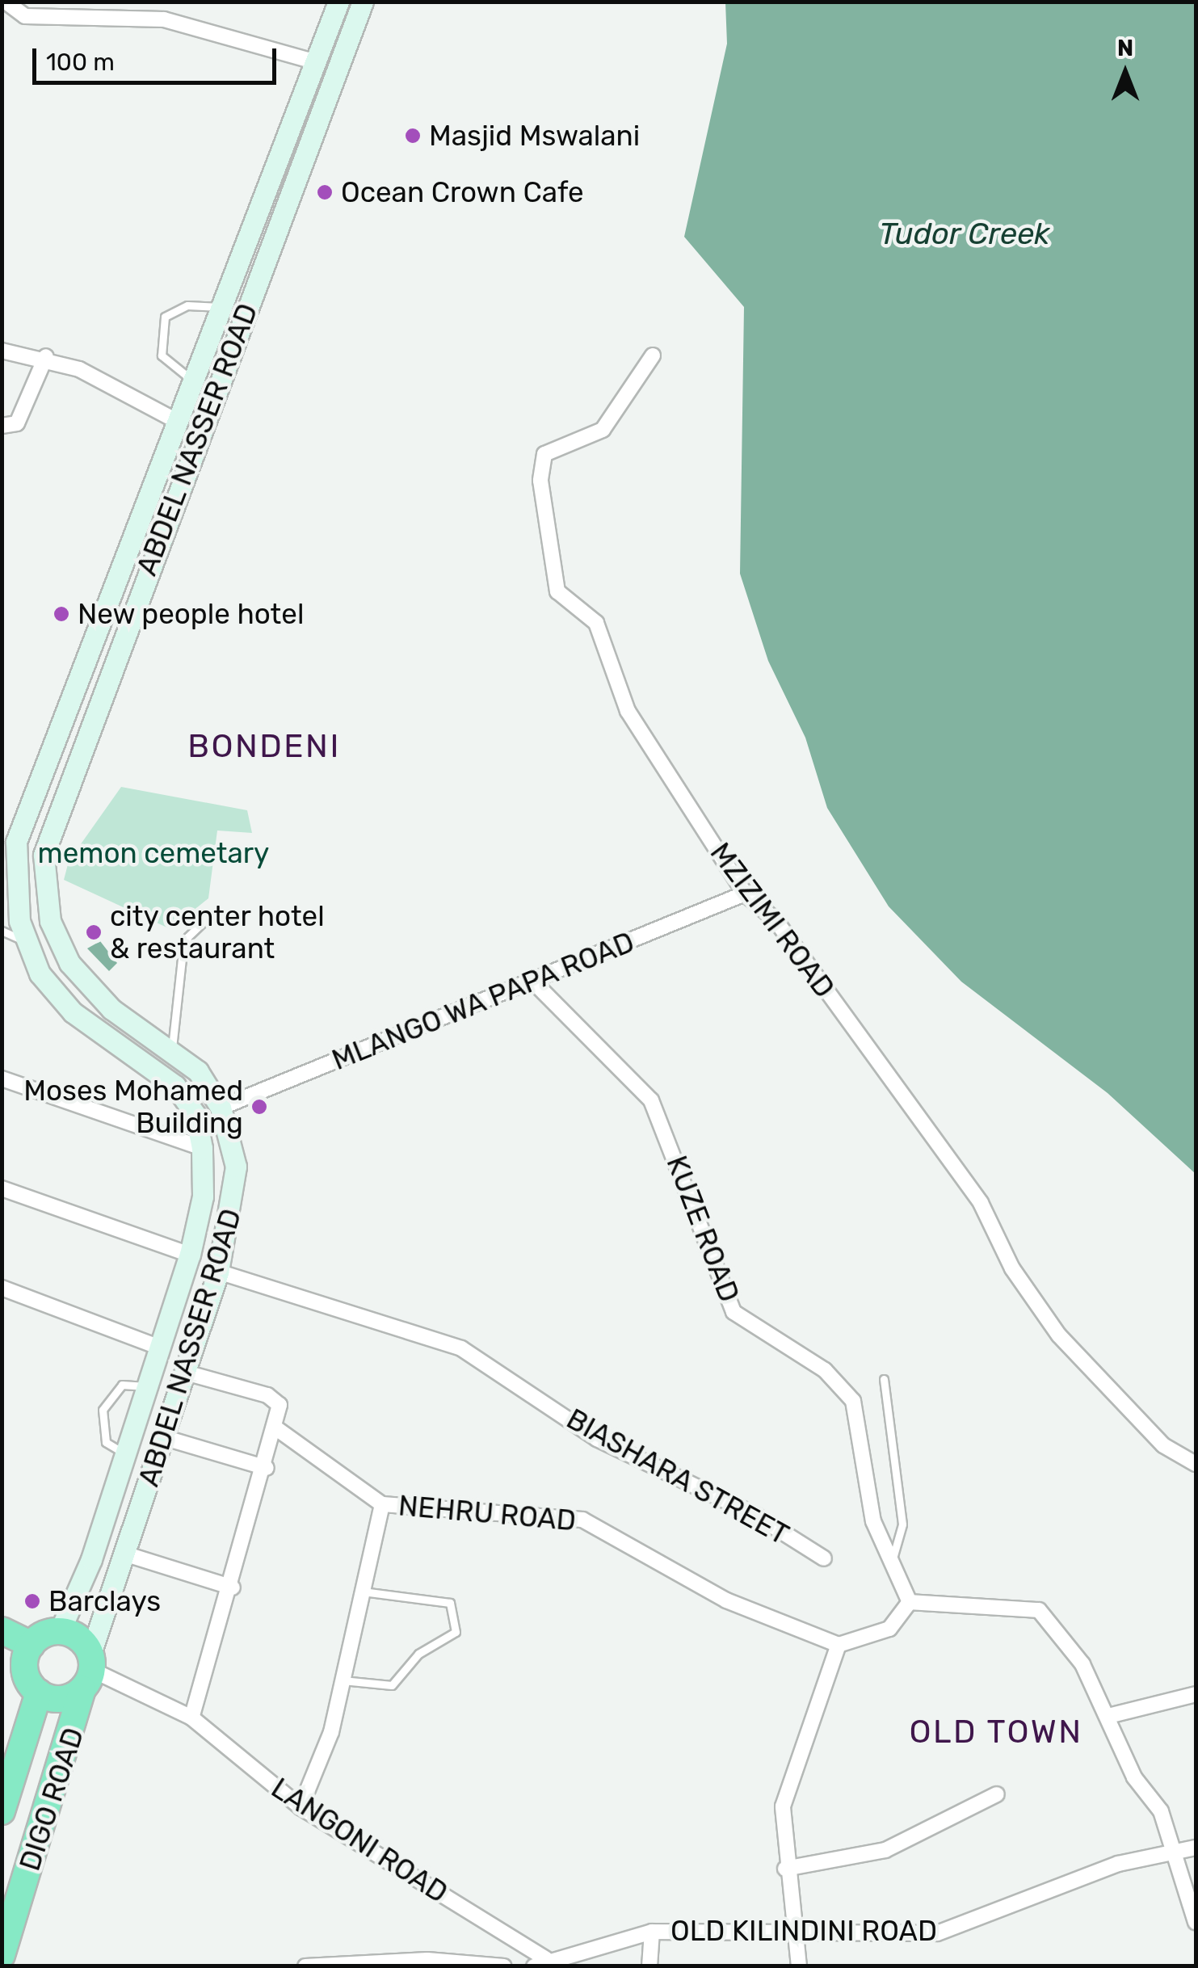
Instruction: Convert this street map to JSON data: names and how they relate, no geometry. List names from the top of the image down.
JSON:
{
  "streets": {
    "highway": ["DIGO ROAD"],
    "main road": ["ABDEL NASSER ROAD"],
    "street": [
      "MZIZIMI ROAD",
      "MLANGO WA PAPA ROAD",
      "KUZE ROAD",
      "BIASHARA STREET",
      "NEHRU ROAD",
      "LANGONI ROAD",
      "OLD KILINDINI ROAD"
    ]
  },
  "crossings": [
    ["ABDEL NASSER ROAD", "MLANGO WA PAPA ROAD"],
    ["ABDEL NASSER ROAD", "BIASHARA STREET"],
    ["ABDEL NASSER ROAD", "DIGO ROAD"],
    ["ABDEL NASSER ROAD", "LANGONI ROAD"],
    ["MZIZIMI ROAD", "MLANGO WA PAPA ROAD"],
    ["MLANGO WA PAPA ROAD", "KUZE ROAD"],
    ["DIGO ROAD", "LANGONI ROAD"],
    ["LANGONI ROAD", "OLD KILINDINI ROAD"]
  ],
  "districts": ["BONDENI", "OLD TOWN"],
  "water": ["Tudor Creek"],
  "parks": ["memon cemetary"],
  "places": [
    "Masjid Mswalani",
    "Ocean Crown Cafe",
    "New people hotel",
    "city center hotel & restaurant",
    "Moses Mohamed Building",
    "Barclays"
  ],
  "scale_bar": "100 m",
  "north": "top"
}
